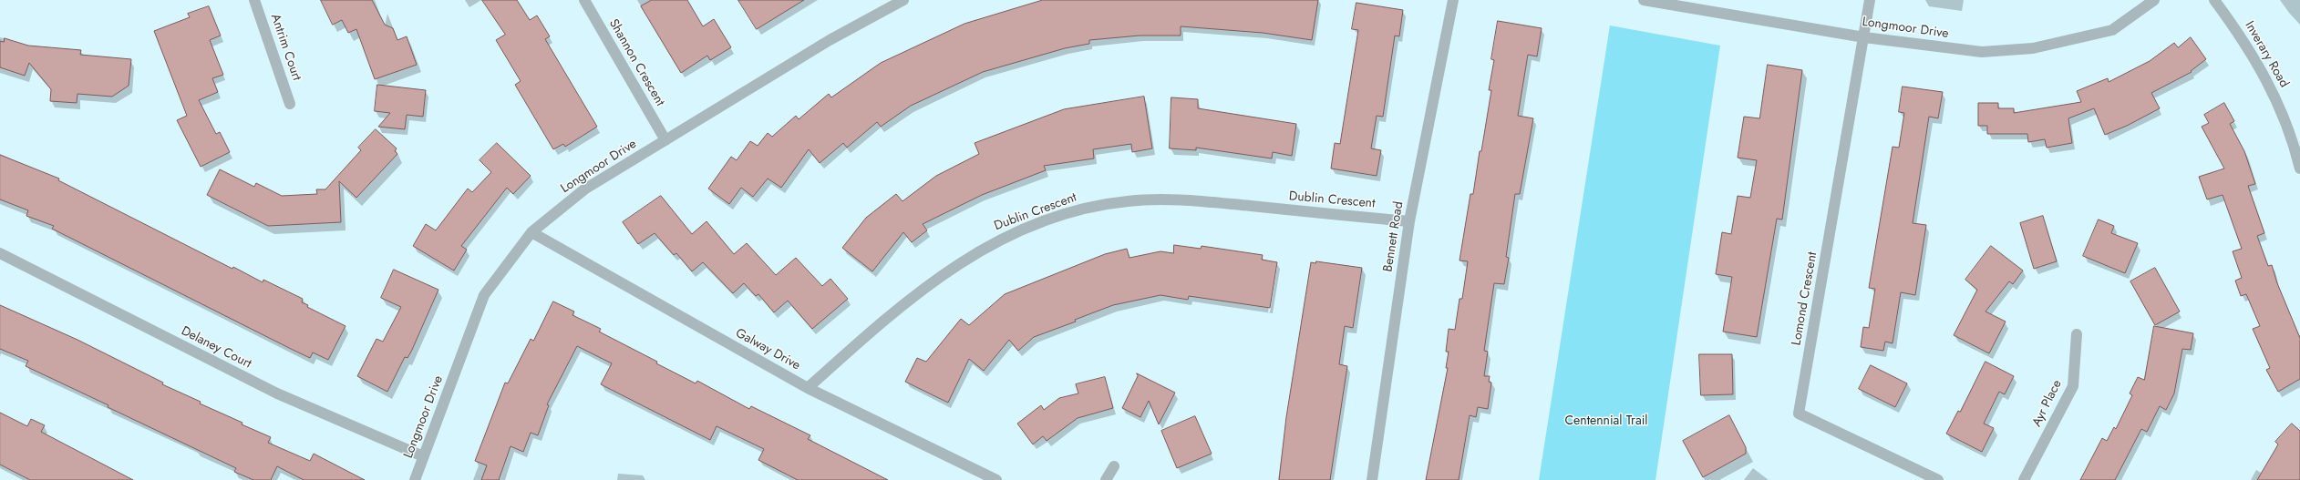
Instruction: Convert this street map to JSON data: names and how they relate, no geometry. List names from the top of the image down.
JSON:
{
  "streets": {
    "street": [
      "Longmoor Drive",
      "Antrim Court",
      "Inverary Road",
      "Shannon Crescent",
      "Dublin Crescent",
      "Bennett Road",
      "Lomond Crescent",
      "Delaney Court",
      "Galway Drive",
      "Ayr Place"
    ]
  },
  "crossings": [
    ["Longmoor Drive", "Shannon Crescent"],
    ["Longmoor Drive", "Lomond Crescent"],
    ["Longmoor Drive", "Delaney Court"],
    ["Longmoor Drive", "Galway Drive"],
    ["Dublin Crescent", "Bennett Road"],
    ["Dublin Crescent", "Galway Drive"]
  ],
  "parks": ["Centennial Trail"]
}
